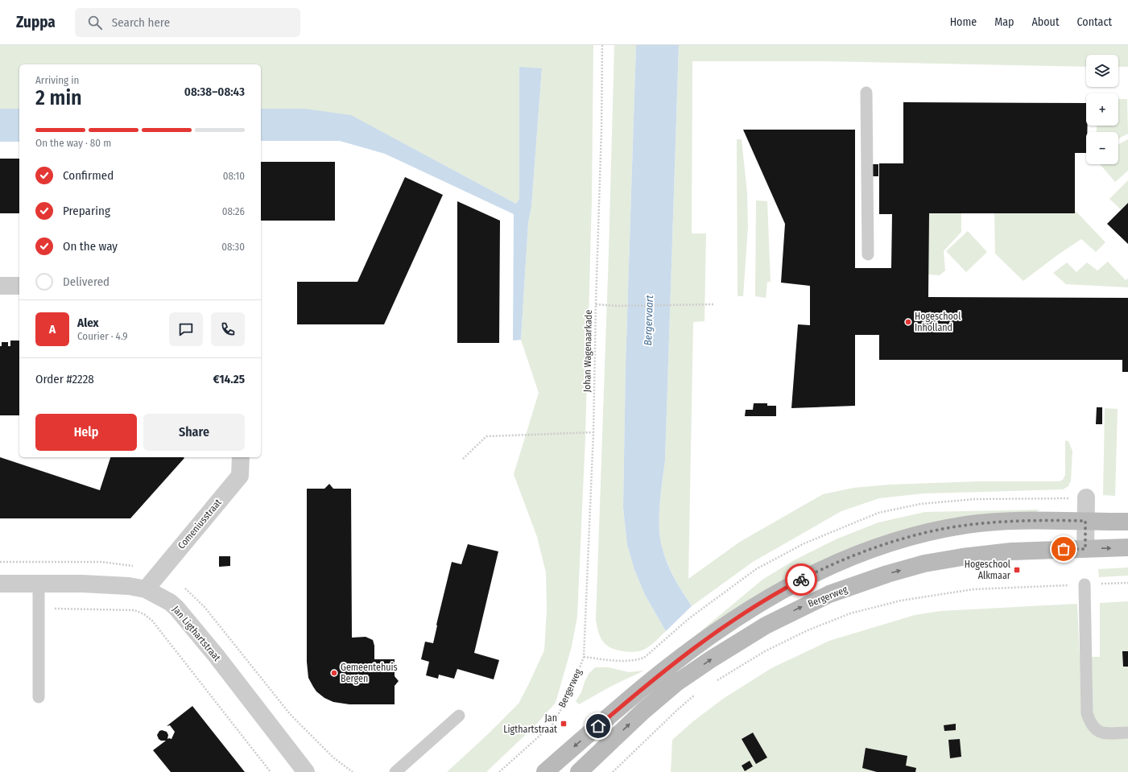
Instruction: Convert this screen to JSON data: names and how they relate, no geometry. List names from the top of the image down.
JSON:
{
  "streets": {
    "main road": ["Bergerweg"],
    "street": ["Comeniusstraat", "Jan Ligthartstraat"],
    "path": ["Johan Wagenaarkade"]
  },
  "crossings": [
    ["Johan Wagenaarkade", "Bergerweg"],
    ["Comeniusstraat", "Jan Ligthartstraat"]
  ],
  "water": ["Bergervaart"],
  "places": {
    "other": ["Hogeschool Inholland", "Gemeentehuis Bergen"],
    "transit": ["Hogeschool Alkmaar", "Jan Ligthartstraat"]
  },
  "page": {
    "header": "Zuppa",
    "search": "Search here",
    "nav": [
      "Home",
      "Map",
      "About",
      "Contact"
    ],
    "map_buttons": ["+", "−"],
    "heading": ["2 min", "Arriving in", "08:38–08:43"],
    "panel": [
      "Alex",
      "Courier · 4.9",
      "Order #2228",
      "€14.25"
    ],
    "bar": "On the way · 80 m",
    "list": [
      ["Confirmed", "08:10"],
      ["Preparing", "08:26"],
      ["On the way", "08:30"],
      "Delivered"
    ],
    "round": "A",
    "buttons": ["Help", "Share"]
  }
}
